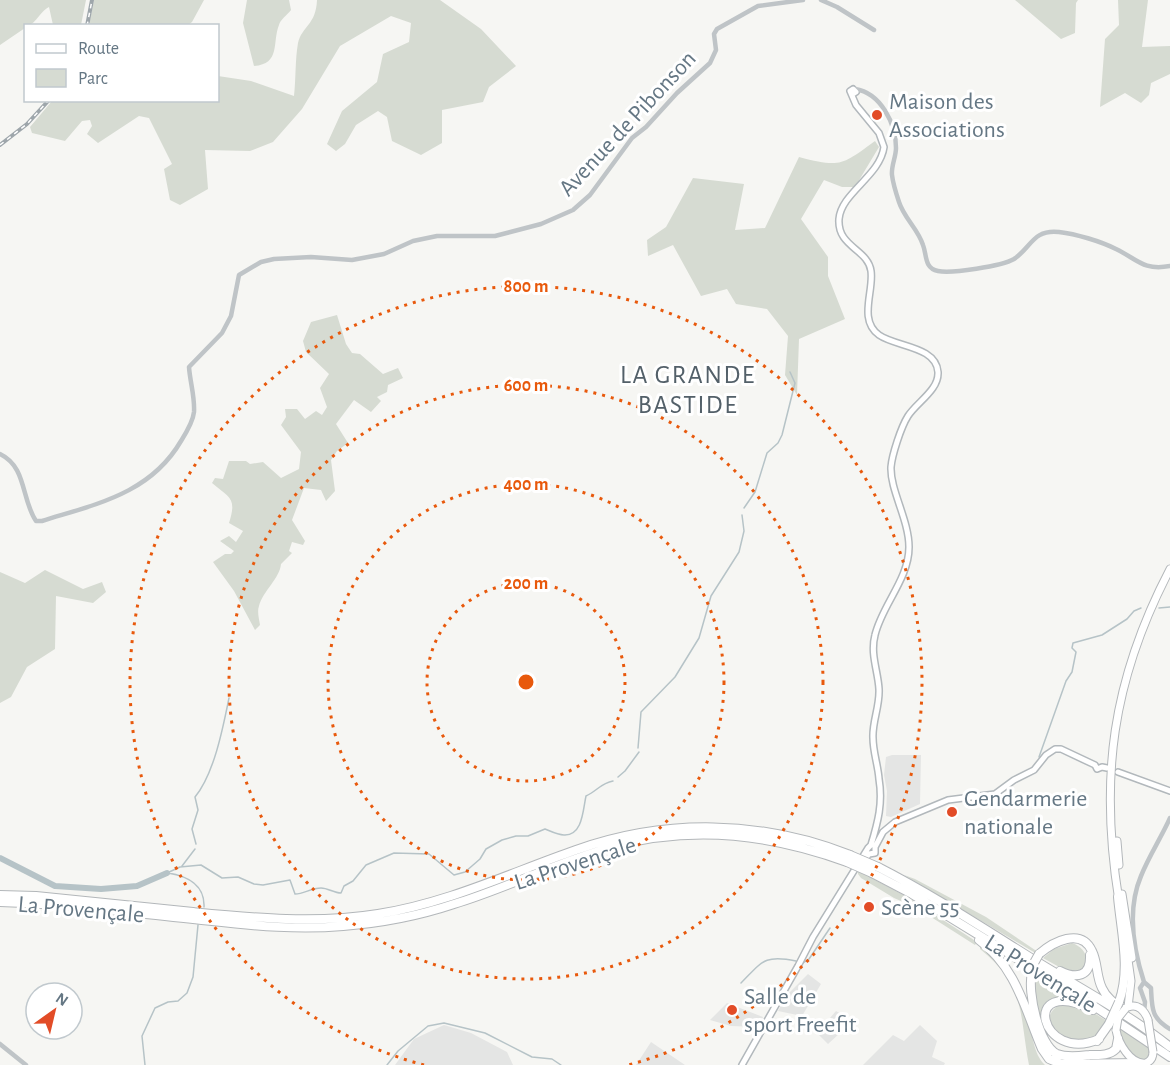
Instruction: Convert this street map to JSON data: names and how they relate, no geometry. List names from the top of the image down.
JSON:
{
  "streets": {
    "highway": ["La Provençale"],
    "street": ["Avenue de Pibonson"]
  },
  "districts": ["LA GRANDE BASTIDE"],
  "places": [
    "Maison des Associations",
    "Gendarmerie nationale",
    "Scène 55",
    "Salle de sport Freefit"
  ],
  "legend": ["Route", "Parc"],
  "north": "top right",
  "rings": [
    "800 m",
    "600 m",
    "400 m",
    "200 m"
  ]
}
